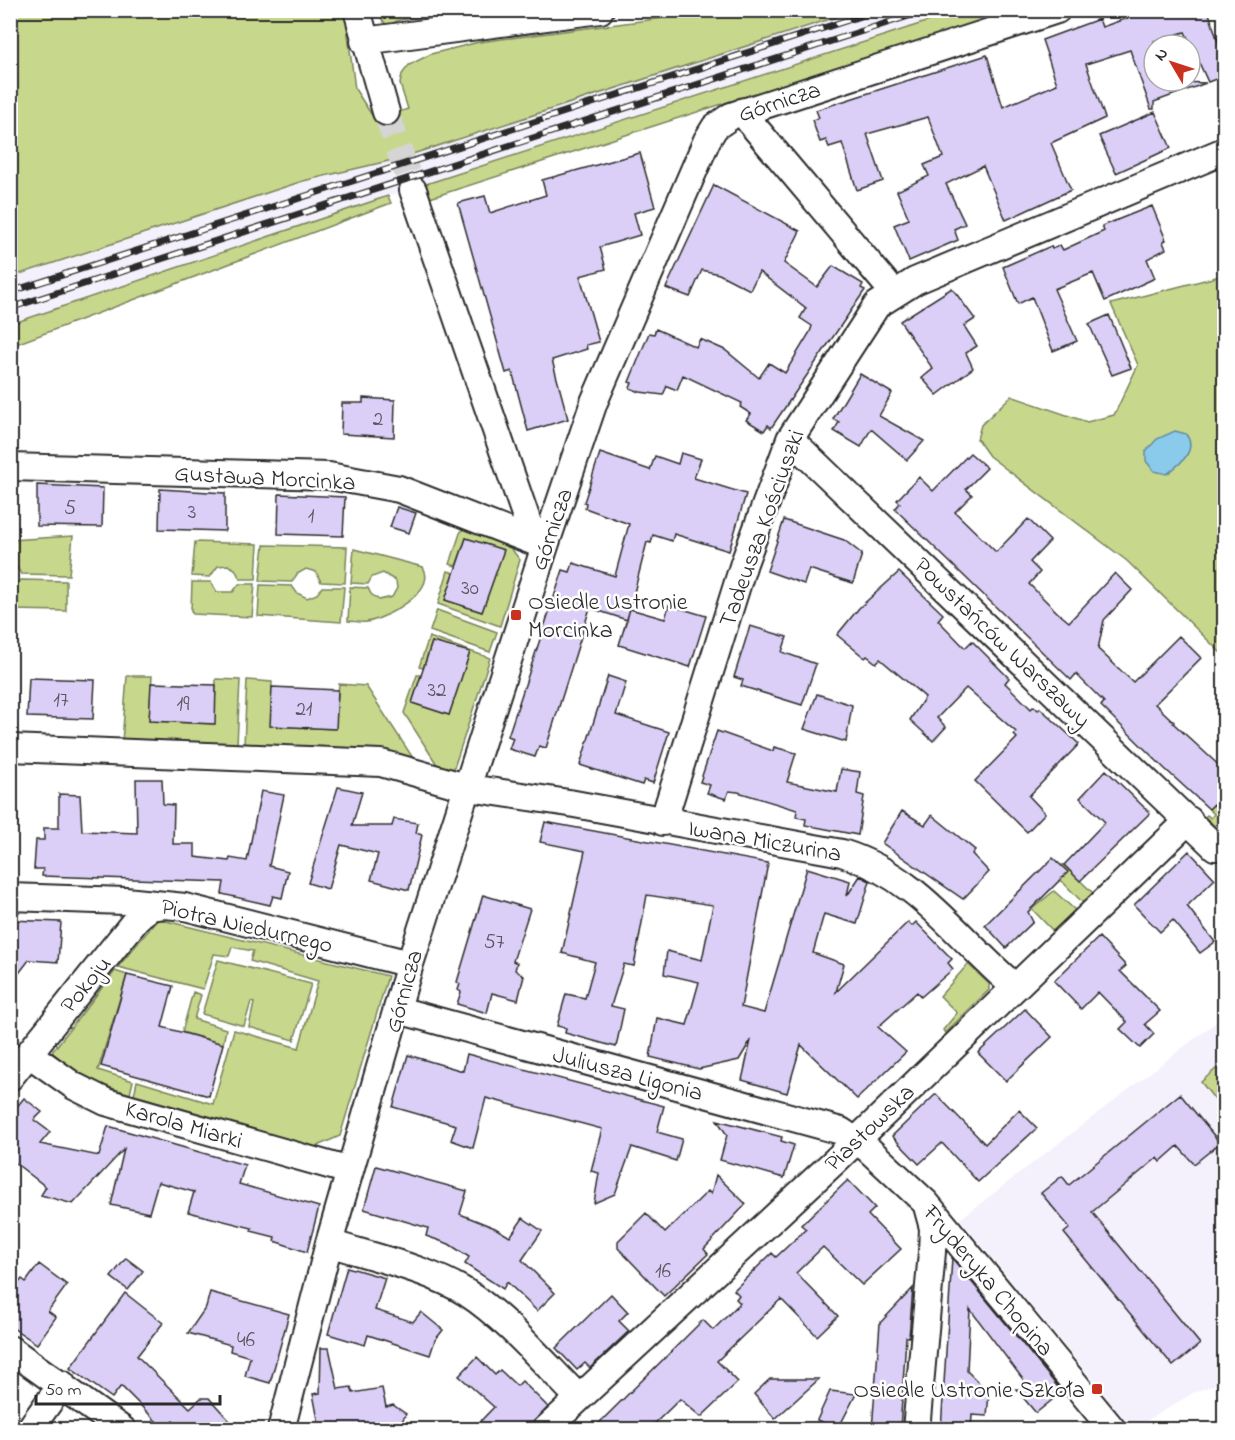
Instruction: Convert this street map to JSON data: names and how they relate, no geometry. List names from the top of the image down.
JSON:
{
  "streets": {
    "street": [
      "Górnicza",
      "Gustawa Morcinka",
      "Tadeusza Kościuszki",
      "Powstańców Warszawy",
      "Iwana Miczurina",
      "Piotra Niedurnego",
      "Pokoju",
      "Juliusza Ligonia",
      "Karola Miarki",
      "Piastowska",
      "Fryderyka Chopina"
    ]
  },
  "crossings": [
    ["Górnicza", "Gustawa Morcinka"],
    ["Górnicza", "Iwana Miczurina"],
    ["Górnicza", "Piotra Niedurnego"],
    ["Górnicza", "Juliusza Ligonia"],
    ["Górnicza", "Karola Miarki"],
    ["Tadeusza Kościuszki", "Powstańców Warszawy"],
    ["Tadeusza Kościuszki", "Iwana Miczurina"],
    ["Powstańców Warszawy", "Piastowska"],
    ["Iwana Miczurina", "Piastowska"],
    ["Piotra Niedurnego", "Pokoju"],
    ["Pokoju", "Karola Miarki"],
    ["Juliusza Ligonia", "Piastowska"],
    ["Juliusza Ligonia", "Fryderyka Chopina"],
    ["Piastowska", "Fryderyka Chopina"]
  ],
  "places": {
    "transit": ["Osiedle Ustronie Morcinka", "Osiedle Ustronie Szkoła"]
  },
  "house_numbers": [
    "2",
    "5",
    "3",
    "1",
    "30",
    "32",
    "17",
    "19",
    "21",
    "57",
    "16",
    "46"
  ],
  "scale_bar": "50 m",
  "north": "top left"
}
